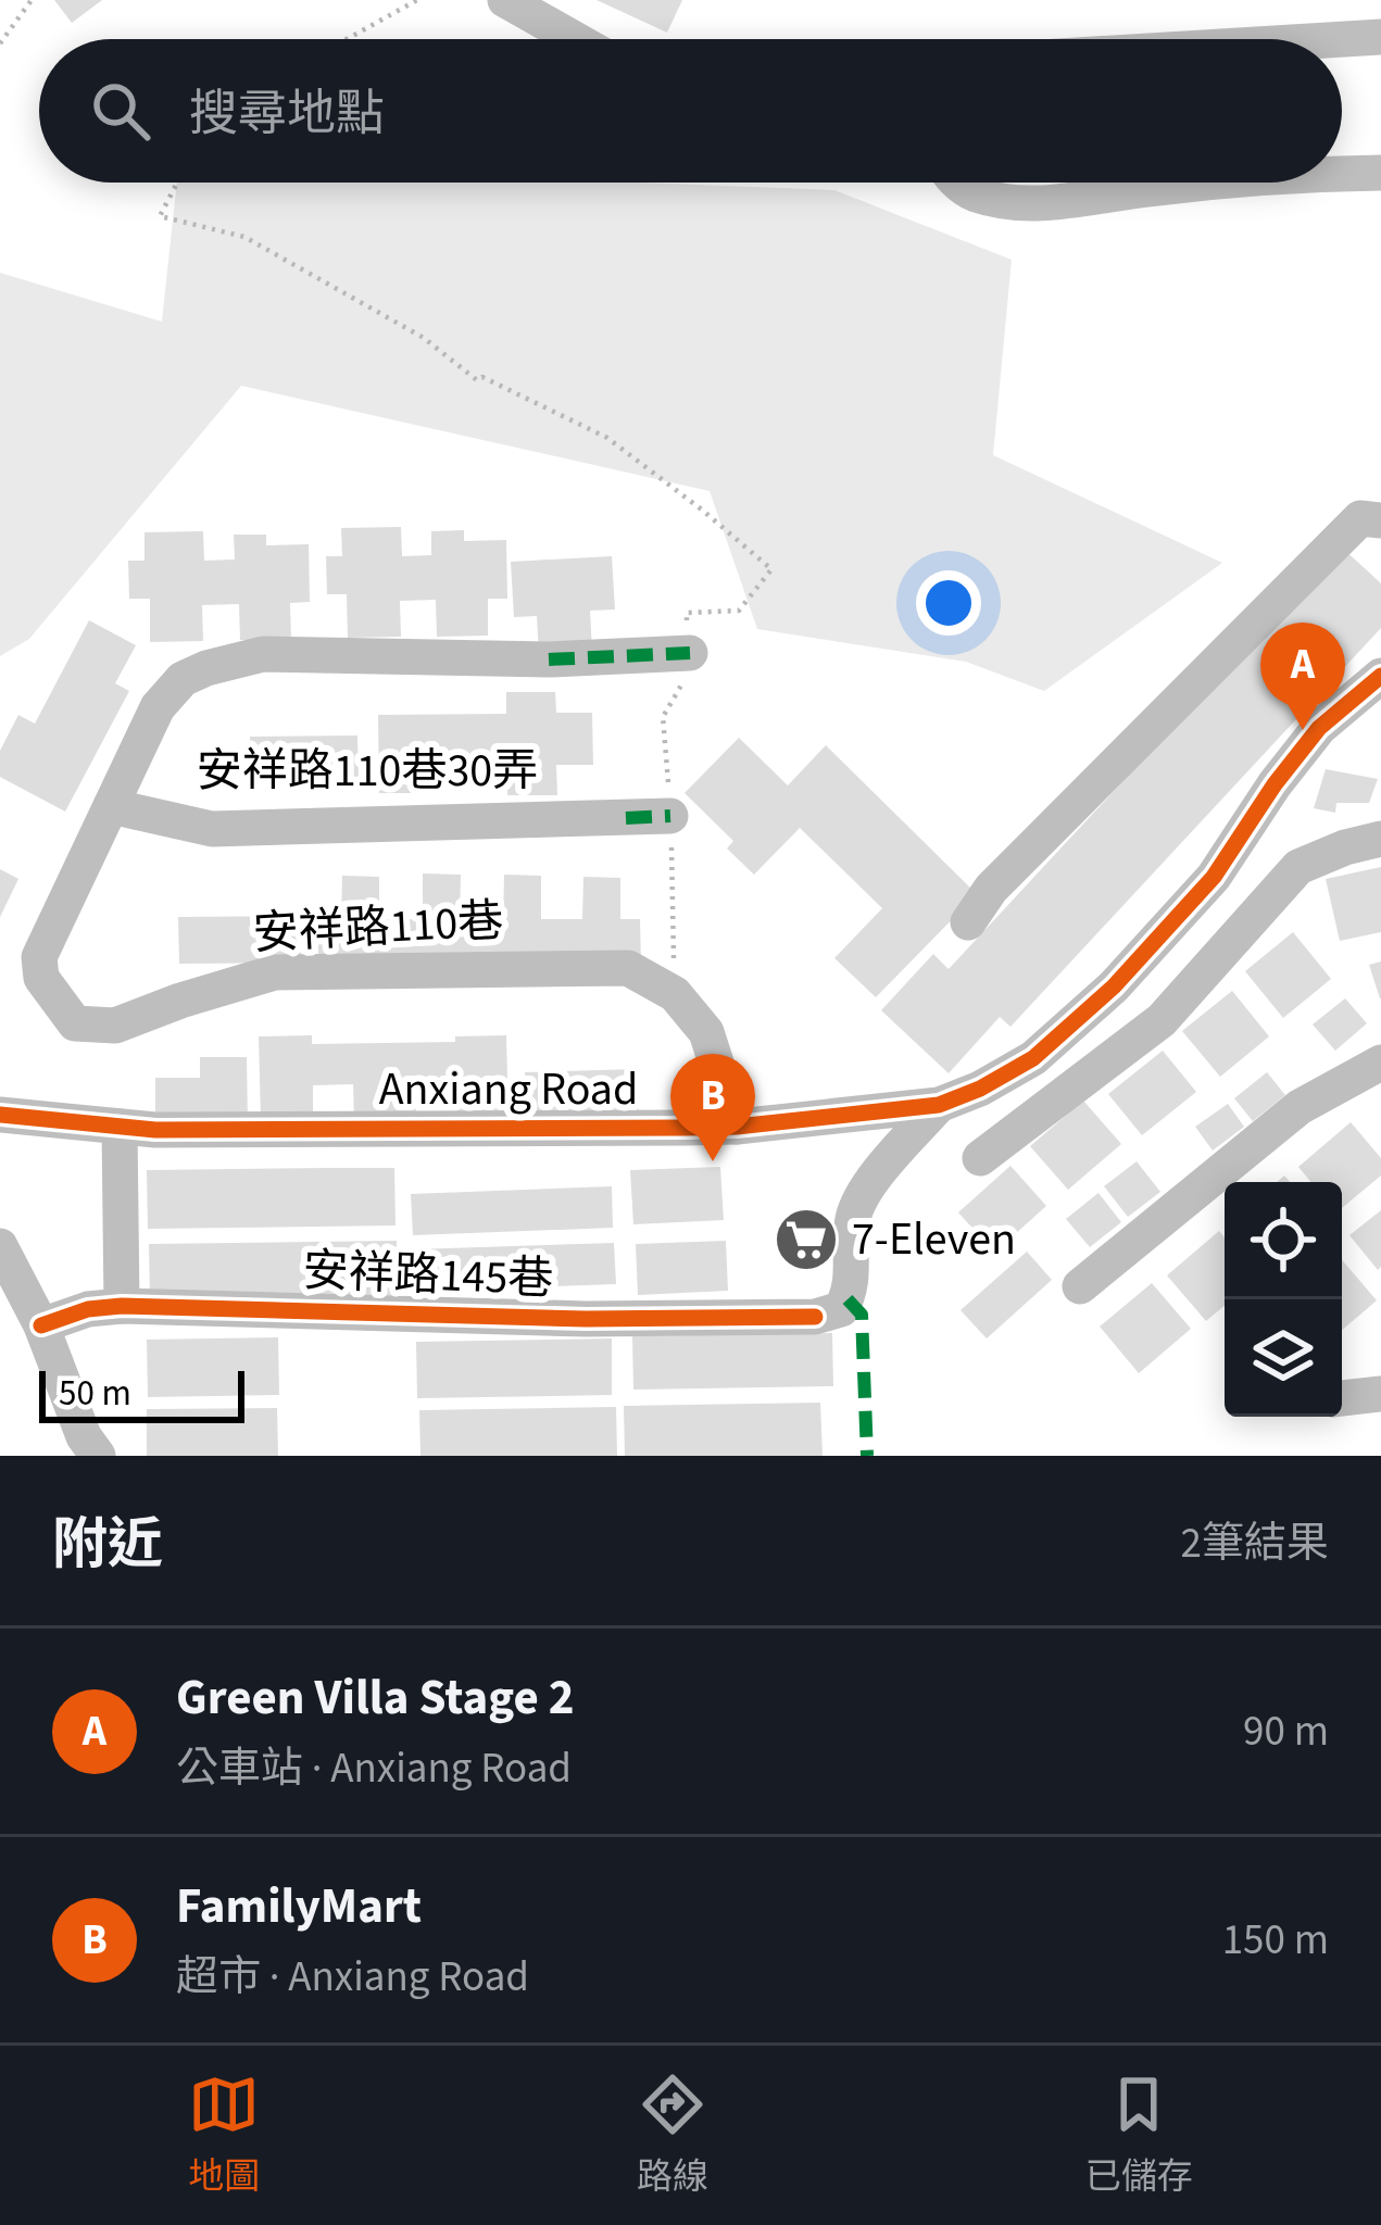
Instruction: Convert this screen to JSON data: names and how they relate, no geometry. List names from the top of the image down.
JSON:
{
  "streets": {
    "street": [
      "安祥路110巷30弄",
      "安祥路110巷",
      "Anxiang Road",
      "安祥路145巷"
    ]
  },
  "crossings": [
    ["安祥路110巷30弄", "安祥路110巷"],
    ["Anxiang Road", "安祥路145巷"]
  ],
  "places": {
    "supermarket": ["7-Eleven"]
  },
  "scale_bar": "50 m",
  "page": {
    "search": "搜尋地點",
    "pins": ["A", "B"],
    "scale": "50 m",
    "heading": ["附近", "2筆結果"],
    "list": [
      {
        "mark": "A",
        "name": "Green Villa Stage 2",
        "note": "公車站 · Anxiang Road",
        "value": "90 m"
      },
      {
        "mark": "B",
        "name": "FamilyMart",
        "note": "超市 · Anxiang Road",
        "value": "150 m"
      }
    ],
    "nav": ["地圖", "路線", "已儲存"]
  }
}
